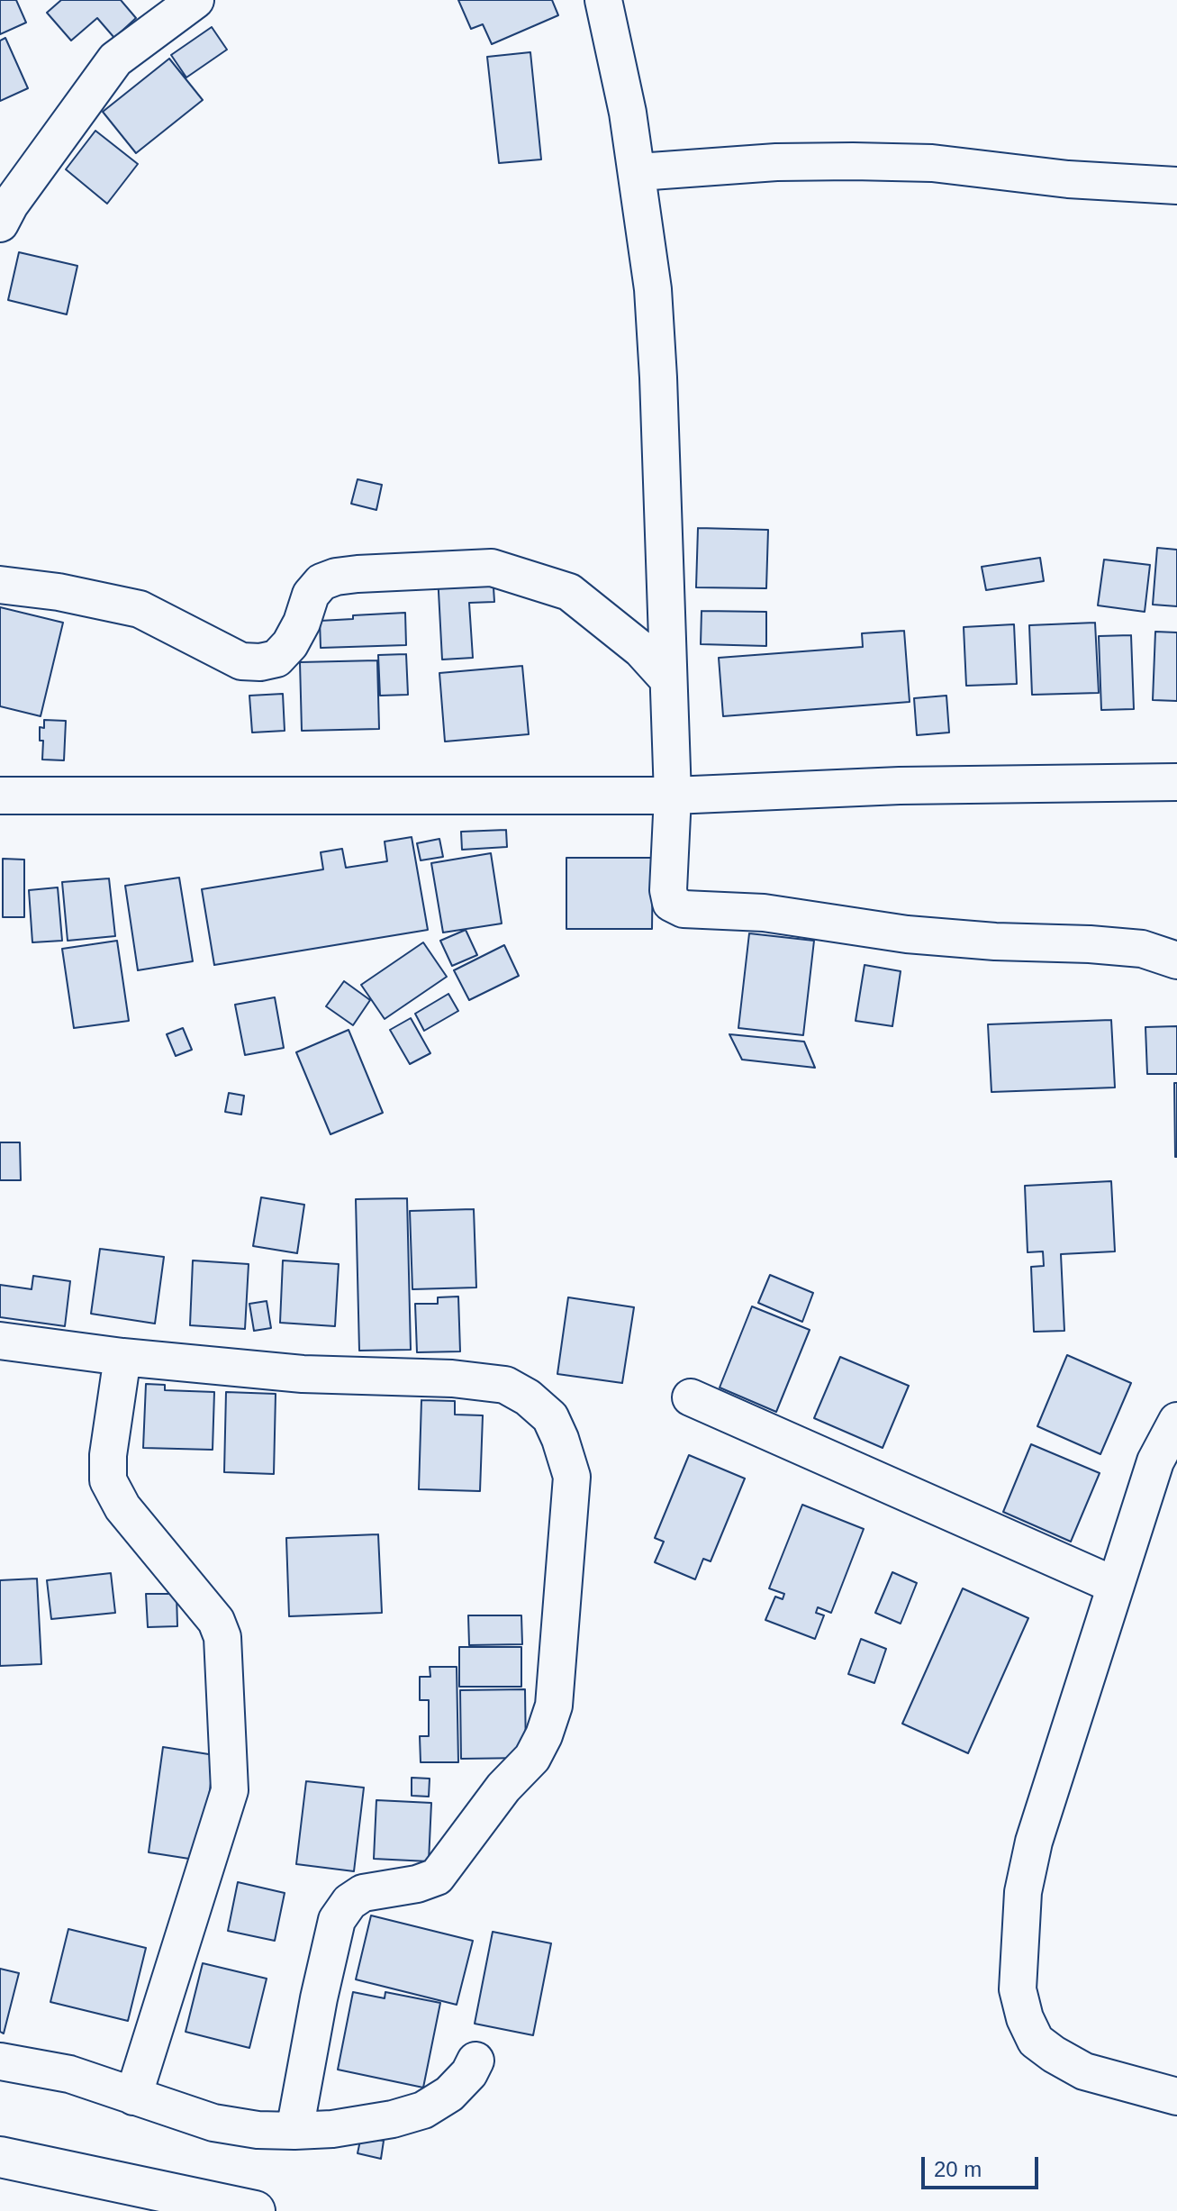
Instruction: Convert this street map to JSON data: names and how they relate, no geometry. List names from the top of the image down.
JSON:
{
  "scale_bar": "20 m"
}
